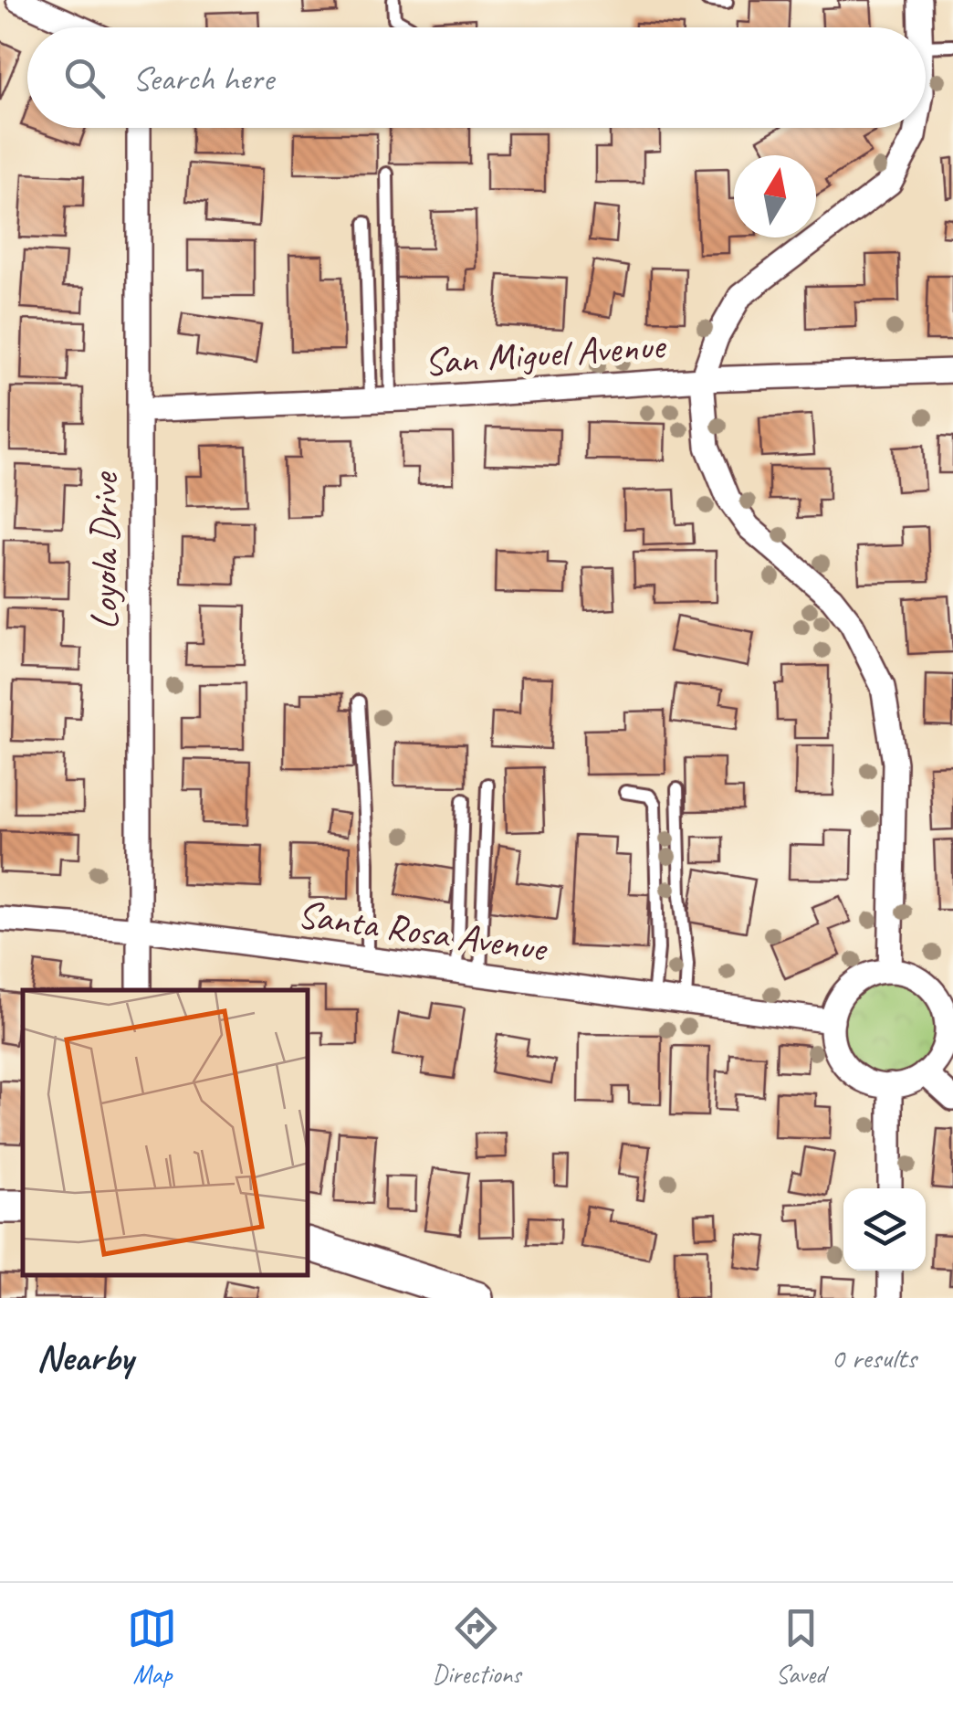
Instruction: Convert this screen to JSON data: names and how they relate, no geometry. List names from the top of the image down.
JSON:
{
  "streets": {
    "street": ["San Miguel Avenue", "Loyola Drive", "Santa Rosa Avenue"]
  },
  "crossings": [
    ["San Miguel Avenue", "Loyola Drive"],
    ["Loyola Drive", "Santa Rosa Avenue"]
  ],
  "north": "top",
  "page": {
    "search": "Search here",
    "heading": ["Nearby", "0 results"],
    "nav": ["Map", "Directions", "Saved"]
  }
}
